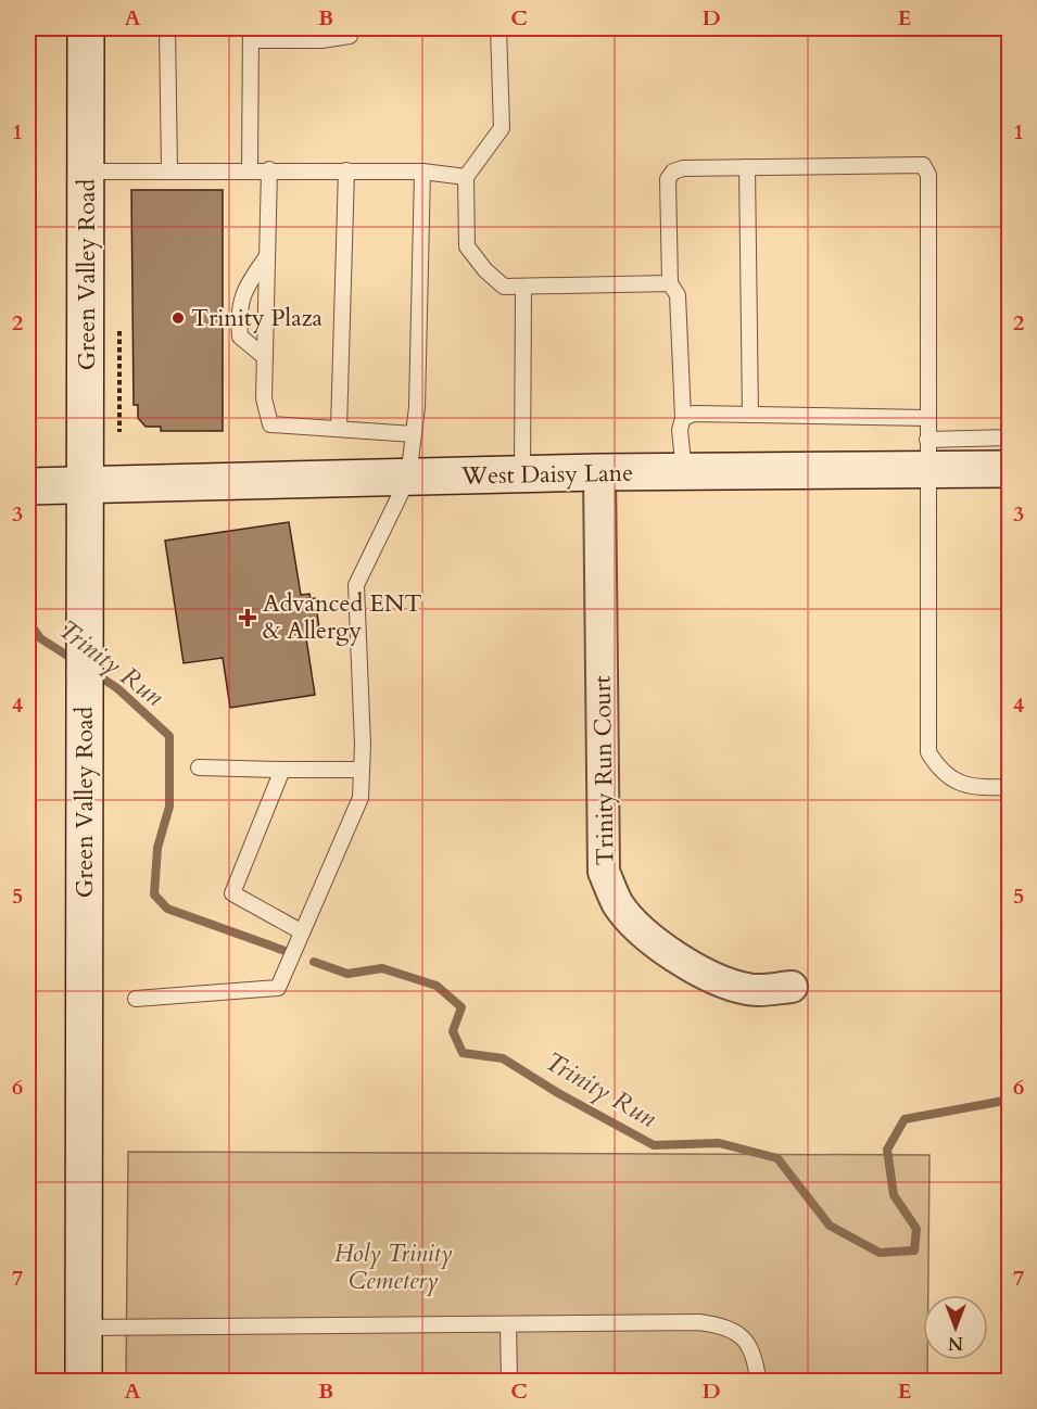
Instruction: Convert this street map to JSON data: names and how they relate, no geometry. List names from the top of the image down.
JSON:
{
  "streets": {
    "street": ["Green Valley Road", "West Daisy Lane", "Trinity Run Court"]
  },
  "crossings": [
    ["Green Valley Road", "West Daisy Lane"],
    ["West Daisy Lane", "Trinity Run Court"]
  ],
  "water": ["Trinity Run"],
  "parks": ["Holy Trinity Cemetery"],
  "places": {
    "other": ["Trinity Plaza"],
    "health": ["Advanced ENT & Allergy"]
  },
  "north": "bottom",
  "grid": {
    "columns": [
      "A",
      "B",
      "C",
      "D",
      "E"
    ],
    "rows": [
      "1",
      "2",
      "3",
      "4",
      "5",
      "6",
      "7"
    ]
  }
}
